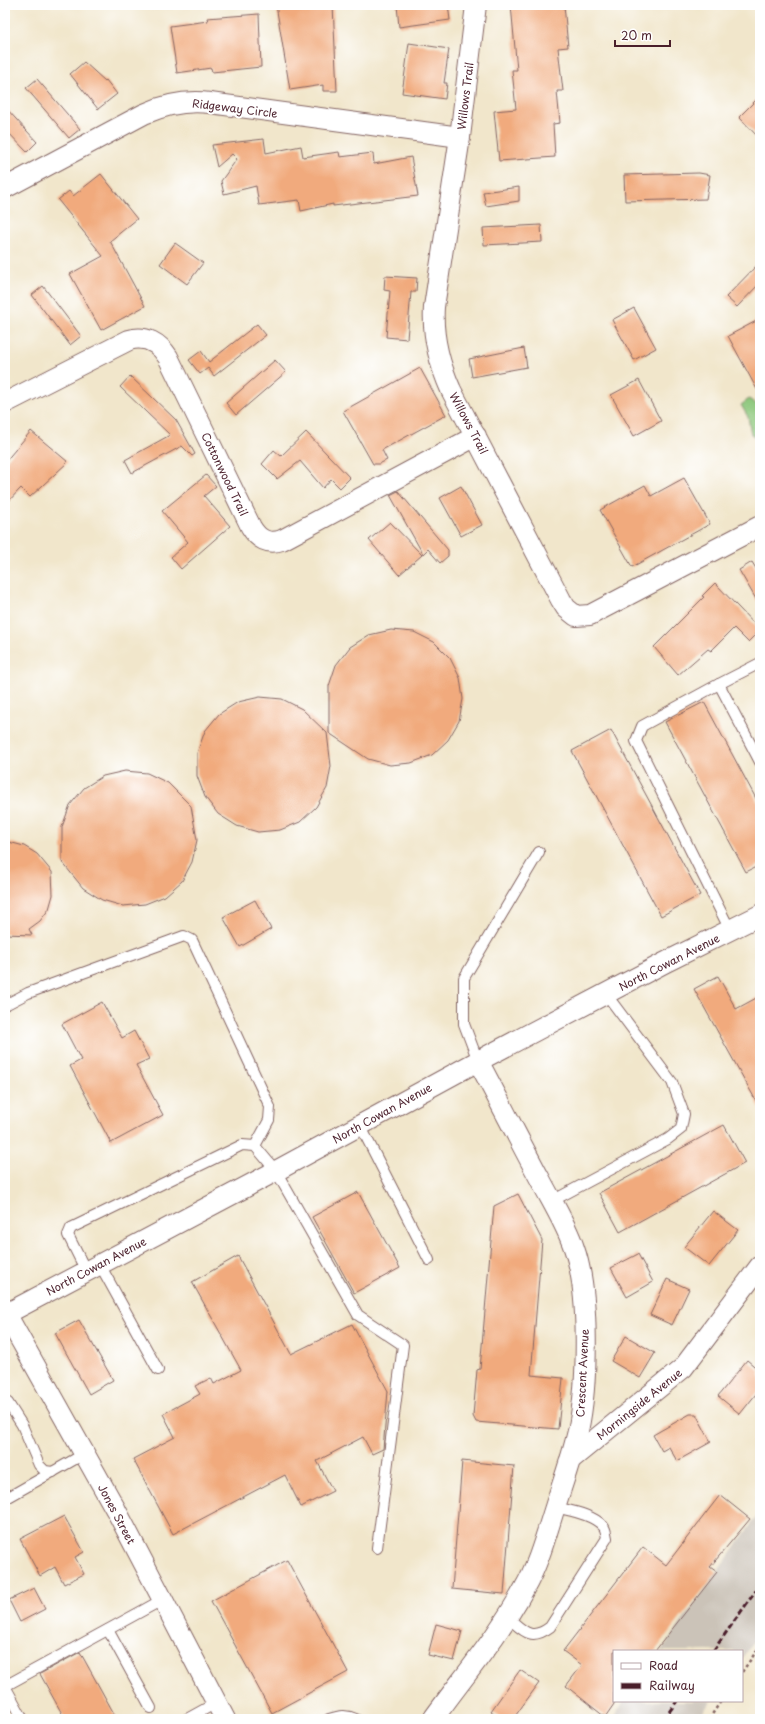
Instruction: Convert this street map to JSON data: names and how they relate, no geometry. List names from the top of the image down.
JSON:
{
  "streets": {
    "street": [
      "Willows Trail",
      "Ridgeway Circle",
      "Cottonwood Trail",
      "North Cowan Avenue",
      "Crescent Avenue",
      "Morningside Avenue",
      "Jones Street"
    ]
  },
  "crossings": [
    ["Willows Trail", "Ridgeway Circle"],
    ["Willows Trail", "Cottonwood Trail"],
    ["North Cowan Avenue", "Crescent Avenue"],
    ["North Cowan Avenue", "Jones Street"],
    ["Crescent Avenue", "Morningside Avenue"]
  ],
  "legend": ["Road", "Railway"],
  "scale_bar": "20 m"
}
